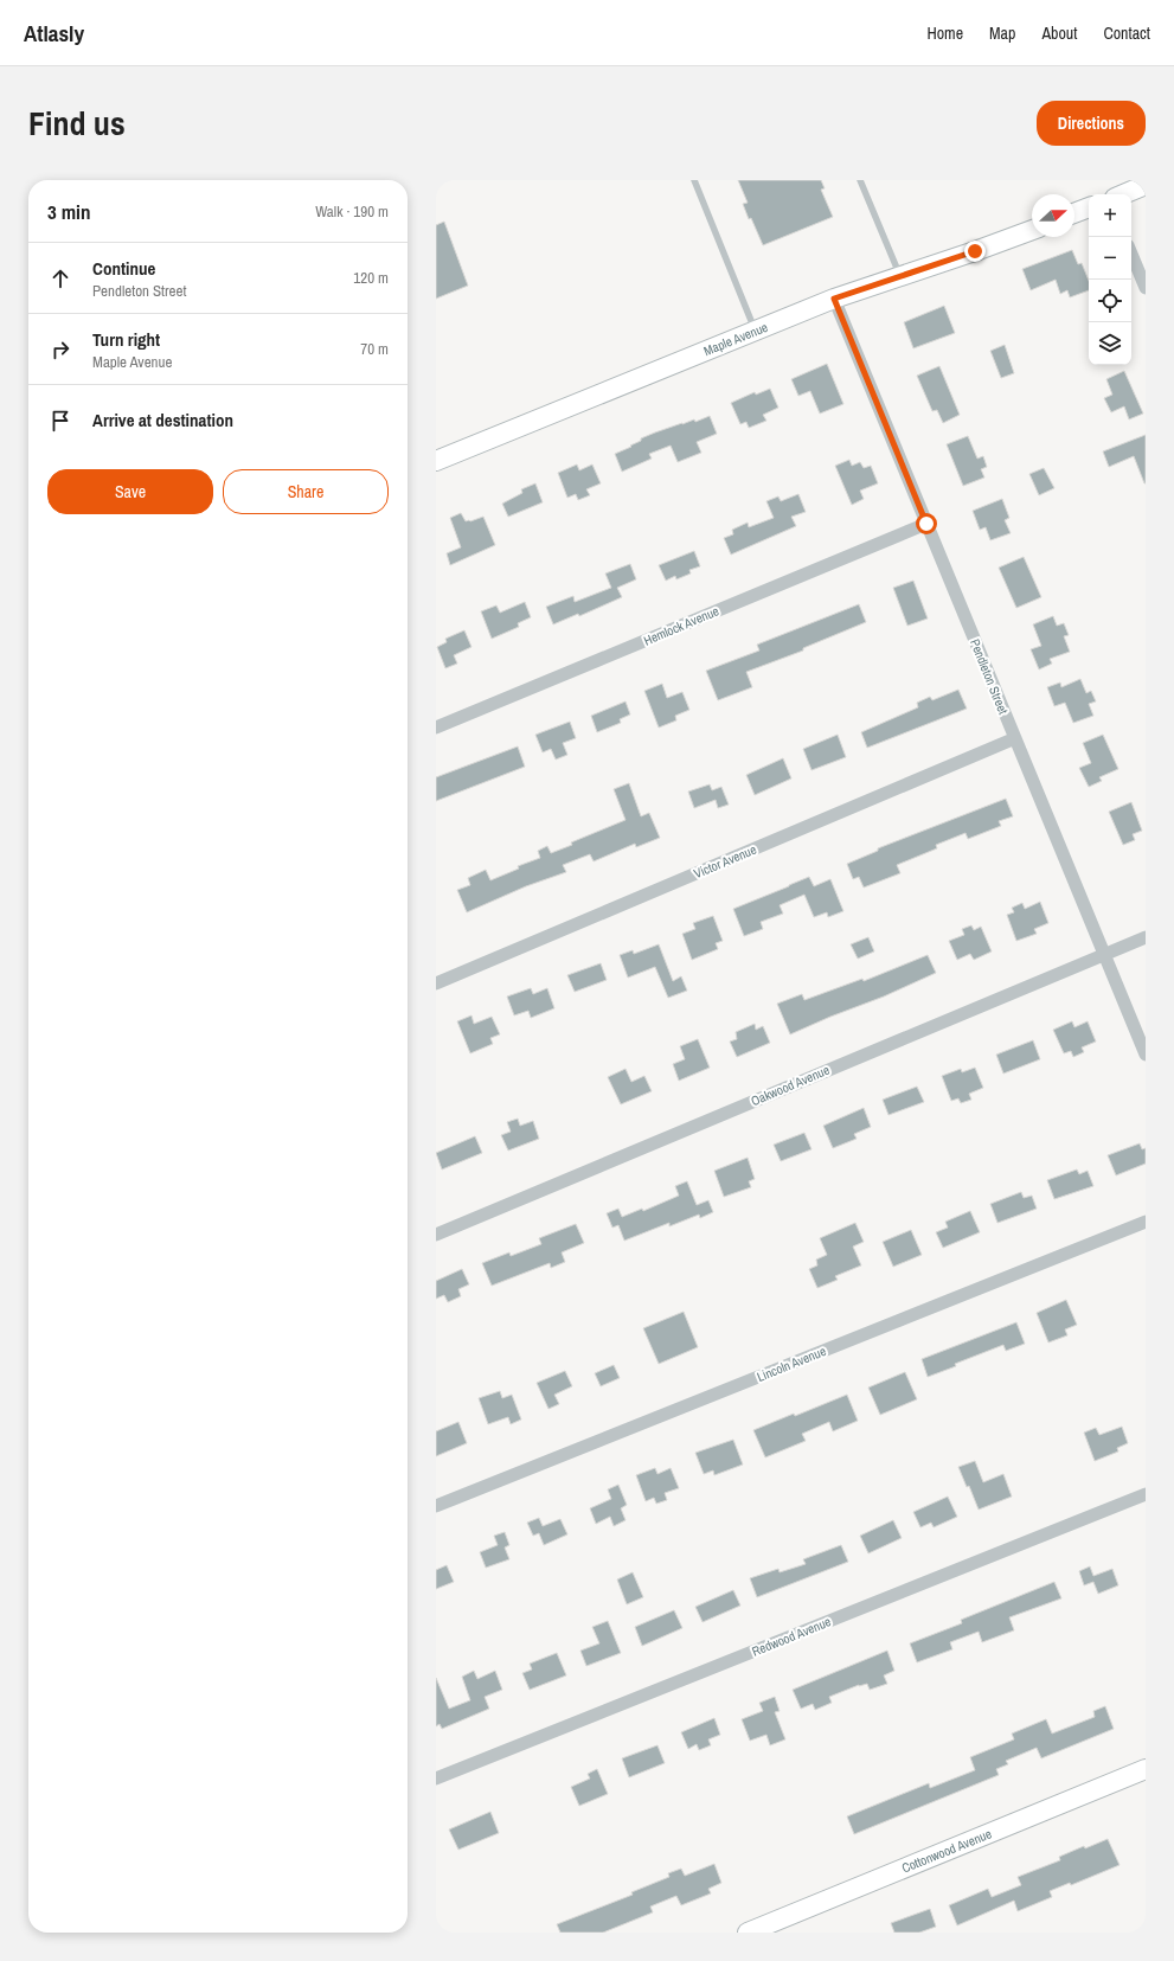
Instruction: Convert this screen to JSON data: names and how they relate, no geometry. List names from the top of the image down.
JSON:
{
  "streets": {
    "street": [
      "Maple Avenue",
      "Hemlock Avenue",
      "Pendleton Street",
      "Victor Avenue",
      "Oakwood Avenue",
      "Lincoln Avenue",
      "Redwood Avenue",
      "Cottonwood Avenue"
    ]
  },
  "crossings": [
    ["Maple Avenue", "Pendleton Street"],
    ["Hemlock Avenue", "Pendleton Street"],
    ["Pendleton Street", "Victor Avenue"],
    ["Pendleton Street", "Oakwood Avenue"]
  ],
  "north": "right",
  "page": {
    "header": "Atlasly",
    "nav": [
      "Home",
      "Map",
      "About",
      "Contact"
    ],
    "title": "Find us",
    "buttons": [
      "Directions",
      ["Save", "Share"]
    ],
    "heading": ["3 min", "Walk · 190 m"],
    "map_buttons": ["+", "−"],
    "list": [
      ["Continue", "Pendleton Street", "120 m"],
      ["Turn right", "Maple Avenue", "70 m"],
      "Arrive at destination"
    ]
  }
}
